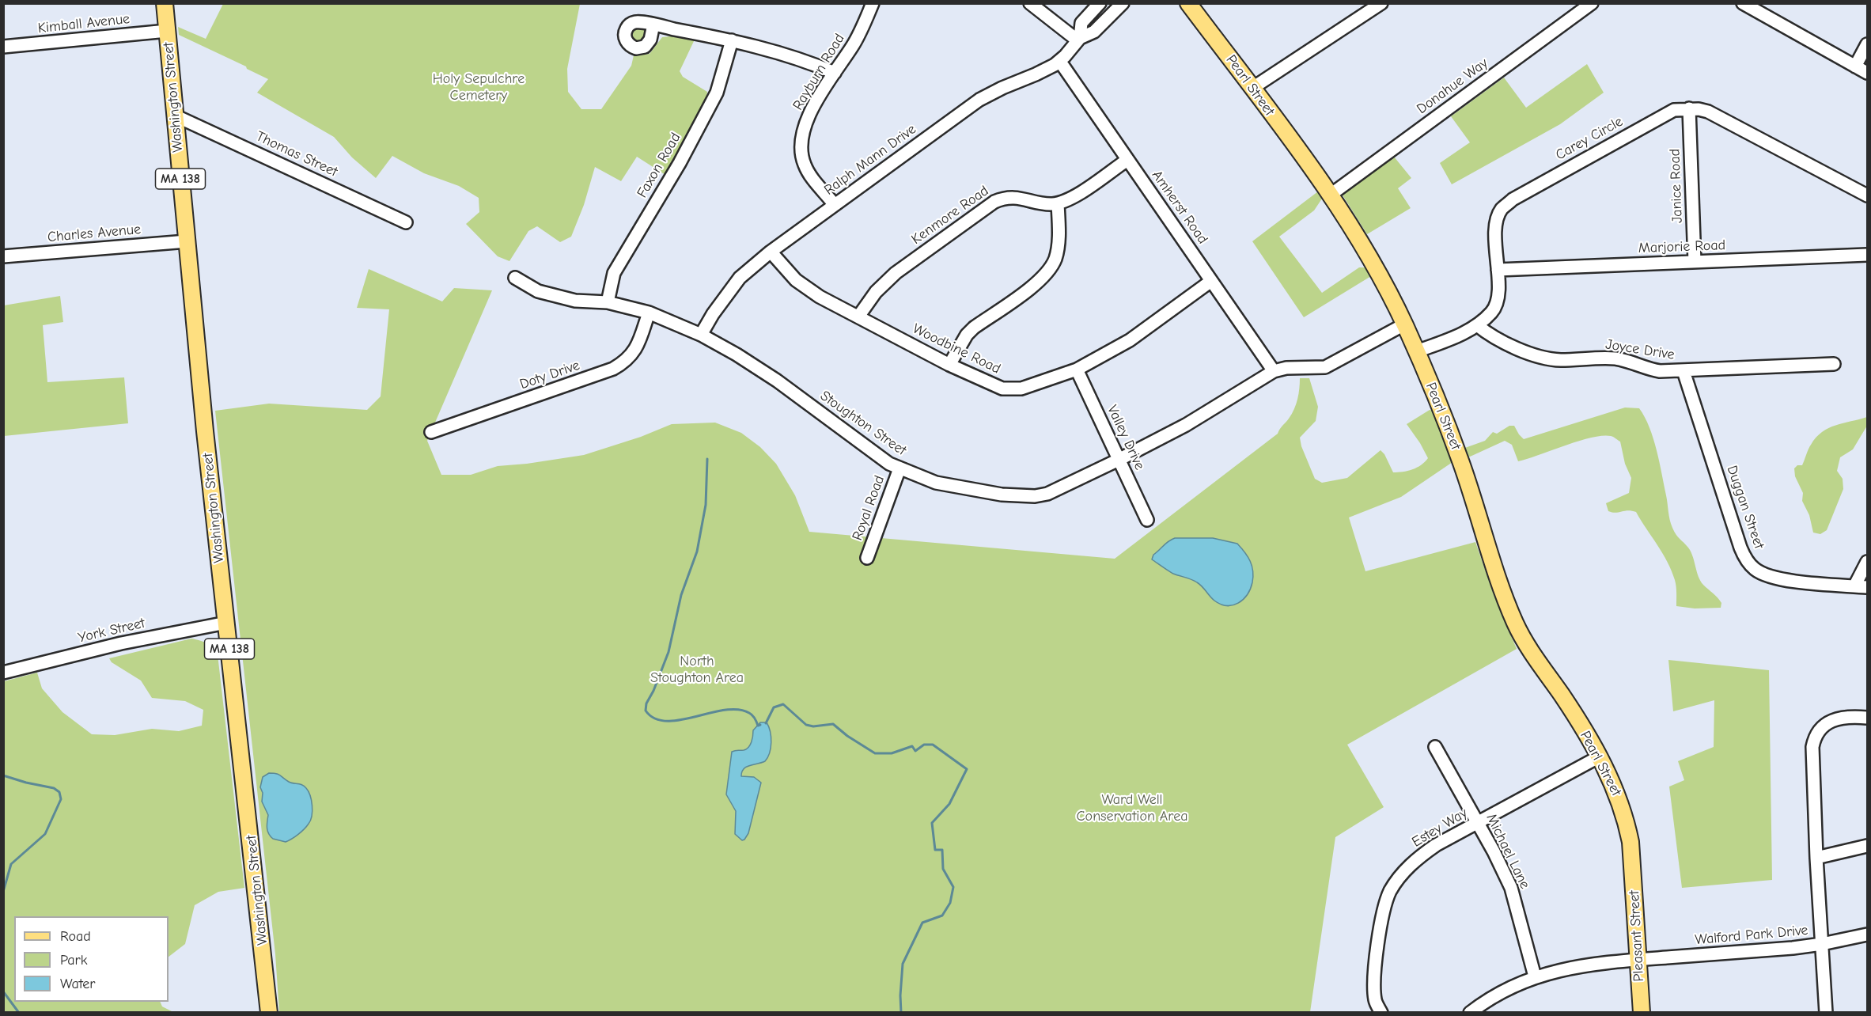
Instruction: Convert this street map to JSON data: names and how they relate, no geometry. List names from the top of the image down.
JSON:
{
  "streets": {
    "main road": [
      "Pearl Street",
      "Washington Street",
      "MA 138",
      "Pleasant Street"
    ],
    "street": [
      "Kimball Avenue",
      "Rayburn Road",
      "Donahue Way",
      "Carey Circle",
      "Thomas Street",
      "Ralph Mann Drive",
      "Faxon Road",
      "Janice Road",
      "Amherst Road",
      "Kenmore Road",
      "Charles Avenue",
      "Marjorie Road",
      "Woodbine Road",
      "Joyce Drive",
      "Doty Drive",
      "Stoughton Street",
      "Valley Drive",
      "Duggan Street",
      "Royal Road",
      "York Street",
      "Estey Way",
      "Michael Lane",
      "Walford Park Drive"
    ]
  },
  "crossings": [
    ["Kimball Avenue", "Washington Street"],
    ["Rayburn Road", "Ralph Mann Drive"],
    ["Pearl Street", "Donahue Way"],
    ["Pearl Street", "Carey Circle"],
    ["Pearl Street", "Stoughton Street"],
    ["Pearl Street", "Estey Way"],
    ["Pearl Street", "Pleasant Street"],
    ["Washington Street", "Thomas Street"],
    ["Washington Street", "Charles Avenue"],
    ["Washington Street", "York Street"],
    ["Carey Circle", "Janice Road"],
    ["Carey Circle", "Marjorie Road"],
    ["Carey Circle", "Joyce Drive"],
    ["Ralph Mann Drive", "Amherst Road"],
    ["Ralph Mann Drive", "Woodbine Road"],
    ["Ralph Mann Drive", "Stoughton Street"],
    ["Faxon Road", "Stoughton Street"],
    ["Janice Road", "Marjorie Road"],
    ["Amherst Road", "Woodbine Road"],
    ["Amherst Road", "Stoughton Street"],
    ["Kenmore Road", "Woodbine Road"],
    ["Woodbine Road", "Valley Drive"],
    ["Joyce Drive", "Duggan Street"],
    ["Doty Drive", "Stoughton Street"],
    ["Stoughton Street", "Valley Drive"],
    ["Stoughton Street", "Royal Road"],
    ["Estey Way", "Michael Lane"],
    ["Walford Park Drive", "Pleasant Street"]
  ],
  "parks": ["Holy Sepulchre Cemetery", "North Stoughton Area", "Ward Well Conservation Area"],
  "legend": ["Road", "Park", "Water"]
}
